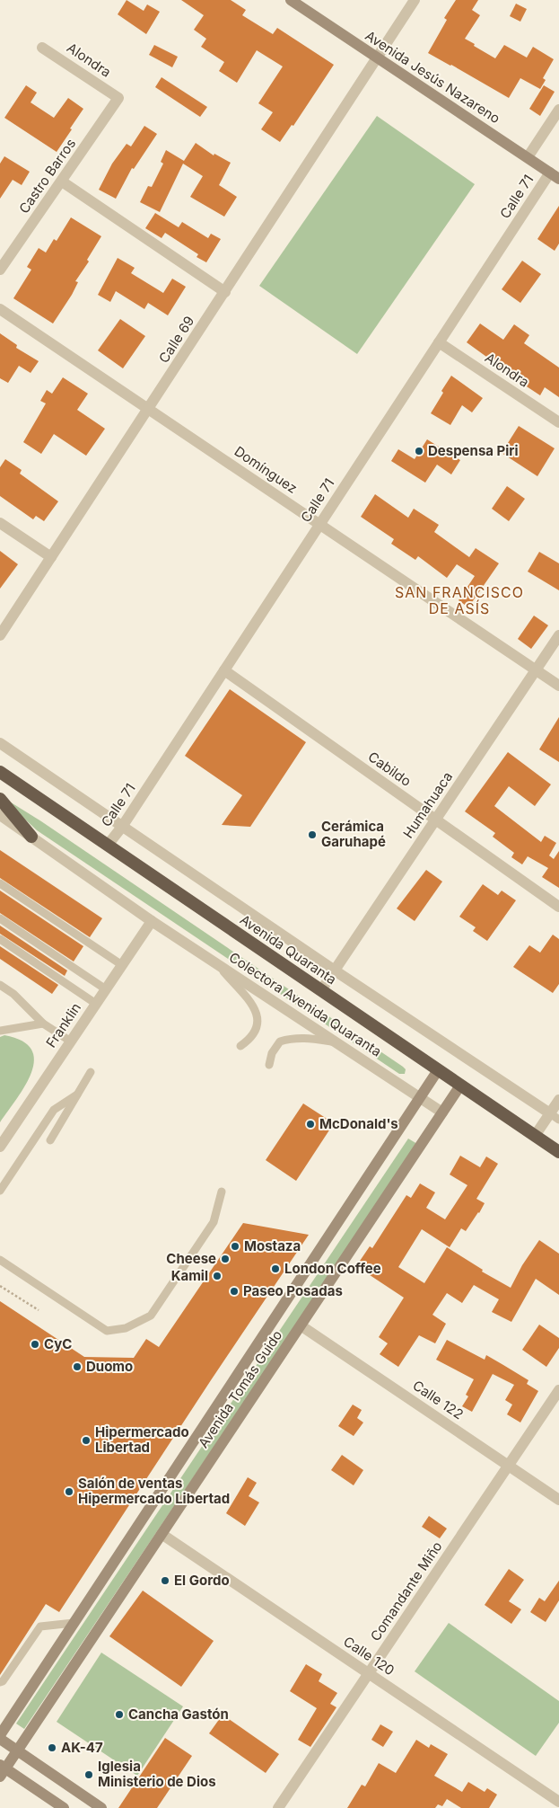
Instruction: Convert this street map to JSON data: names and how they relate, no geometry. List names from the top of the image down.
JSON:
{
  "streets": {
    "highway": ["Avenida Quaranta"],
    "main road": ["Avenida Jesús Nazareno", "Avenida Tomás Guido"],
    "street": [
      "Alondra",
      "Castro Barros",
      "Calle 71",
      "Calle 69",
      "Domínguez",
      "Cabildo",
      "Humahuaca",
      "Colectora Avenida Quaranta",
      "Franklin",
      "Calle 122",
      "Comandante Miño",
      "Calle 120"
    ]
  },
  "crossings": [
    ["Alondra", "Castro Barros"],
    ["Alondra", "Calle 71"],
    ["Avenida Jesús Nazareno", "Calle 71"],
    ["Avenida Jesús Nazareno", "Calle 69"],
    ["Calle 71", "Domínguez"],
    ["Calle 71", "Cabildo"],
    ["Calle 71", "Avenida Quaranta"],
    ["Calle 69", "Domínguez"],
    ["Domínguez", "Humahuaca"],
    ["Cabildo", "Humahuaca"],
    ["Humahuaca", "Avenida Quaranta"],
    ["Avenida Quaranta", "Avenida Tomás Guido"],
    ["Colectora Avenida Quaranta", "Franklin"],
    ["Colectora Avenida Quaranta", "Avenida Tomás Guido"],
    ["Avenida Tomás Guido", "Calle 122"],
    ["Avenida Tomás Guido", "Calle 120"],
    ["Calle 122", "Comandante Miño"],
    ["Comandante Miño", "Calle 120"]
  ],
  "districts": ["SAN FRANCISCO DE ASÍS"],
  "places": [
    "Despensa Piri",
    "Cerámica Garuhapé",
    "McDonald's",
    "Mostaza",
    "Cheese",
    "London Coffee",
    "Kamil",
    "Paseo Posadas",
    "CyC",
    "Duomo",
    "Hipermercado Libertad",
    "Salón de ventas Hipermercado Libertad",
    "El Gordo",
    "Cancha Gastón",
    "AK-47",
    "Iglesia Ministerio de Dios"
  ]
}
